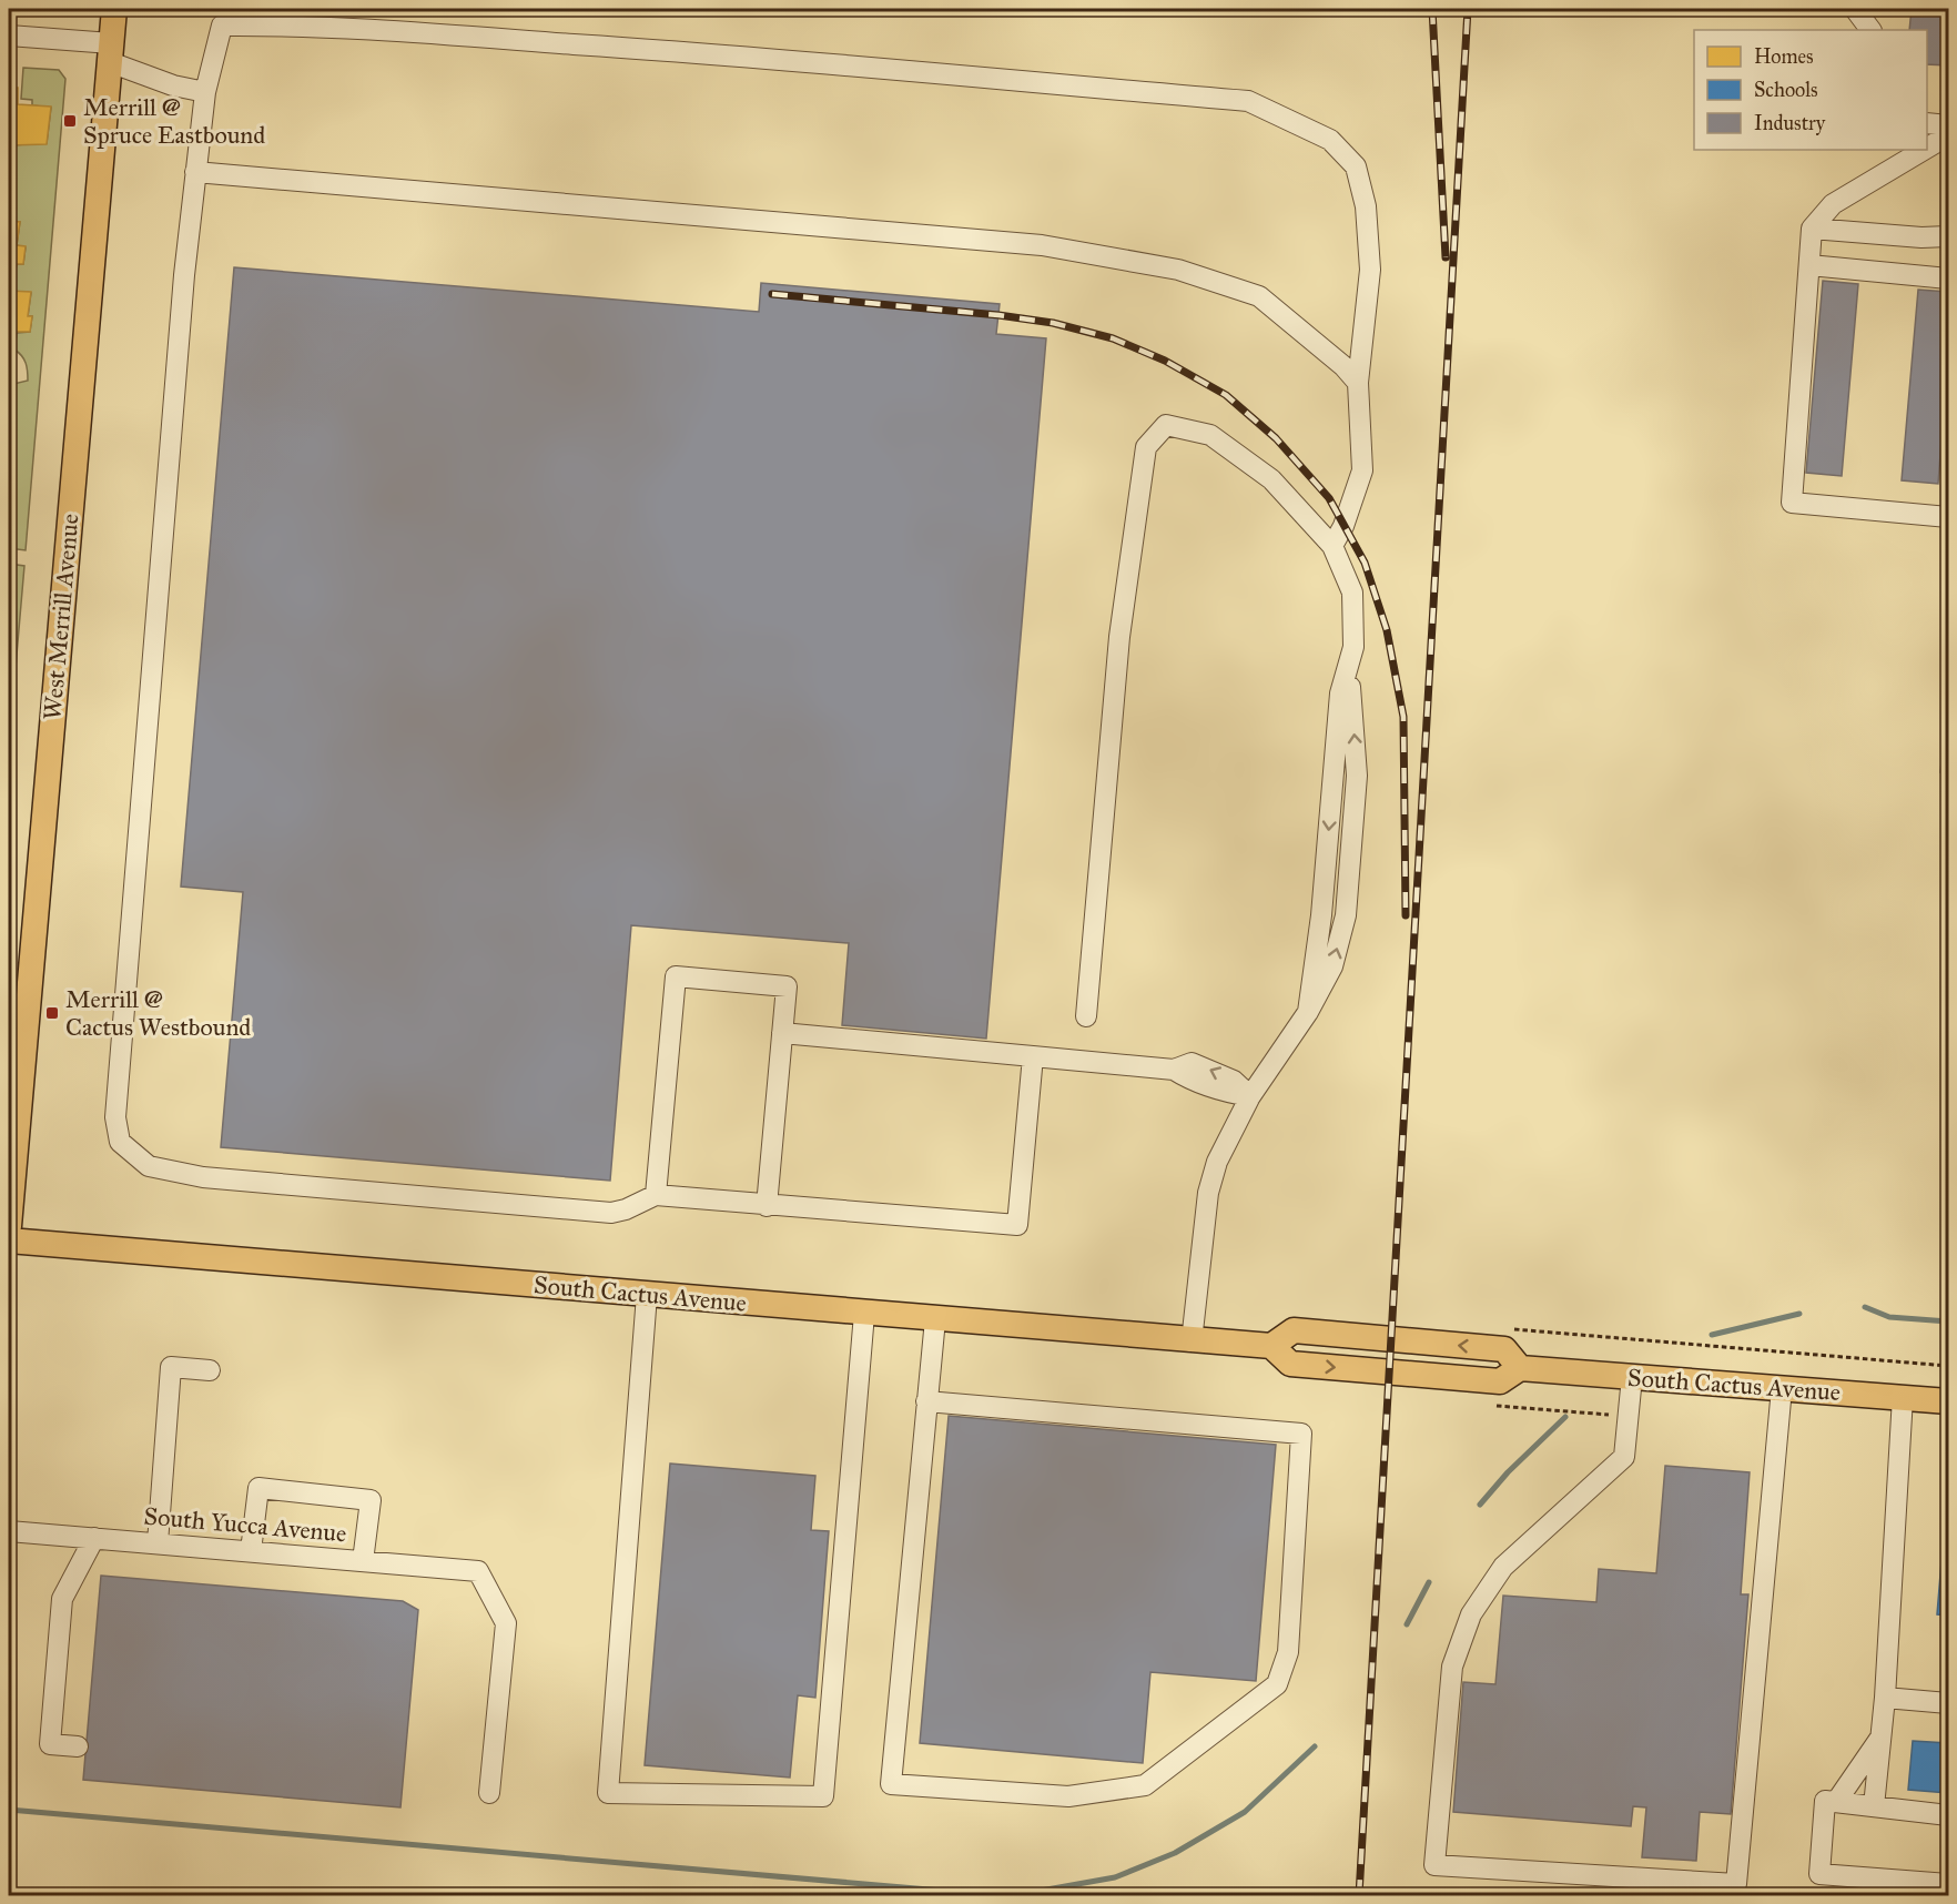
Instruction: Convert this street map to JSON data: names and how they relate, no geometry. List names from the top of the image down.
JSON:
{
  "streets": {
    "main road": ["West Merrill Avenue", "South Cactus Avenue"],
    "street": ["South Yucca Avenue"]
  },
  "places": {
    "transit": ["Merrill @ Spruce Eastbound", "Merrill @ Cactus Westbound"]
  },
  "legend": ["Homes", "Schools", "Industry"]
}
